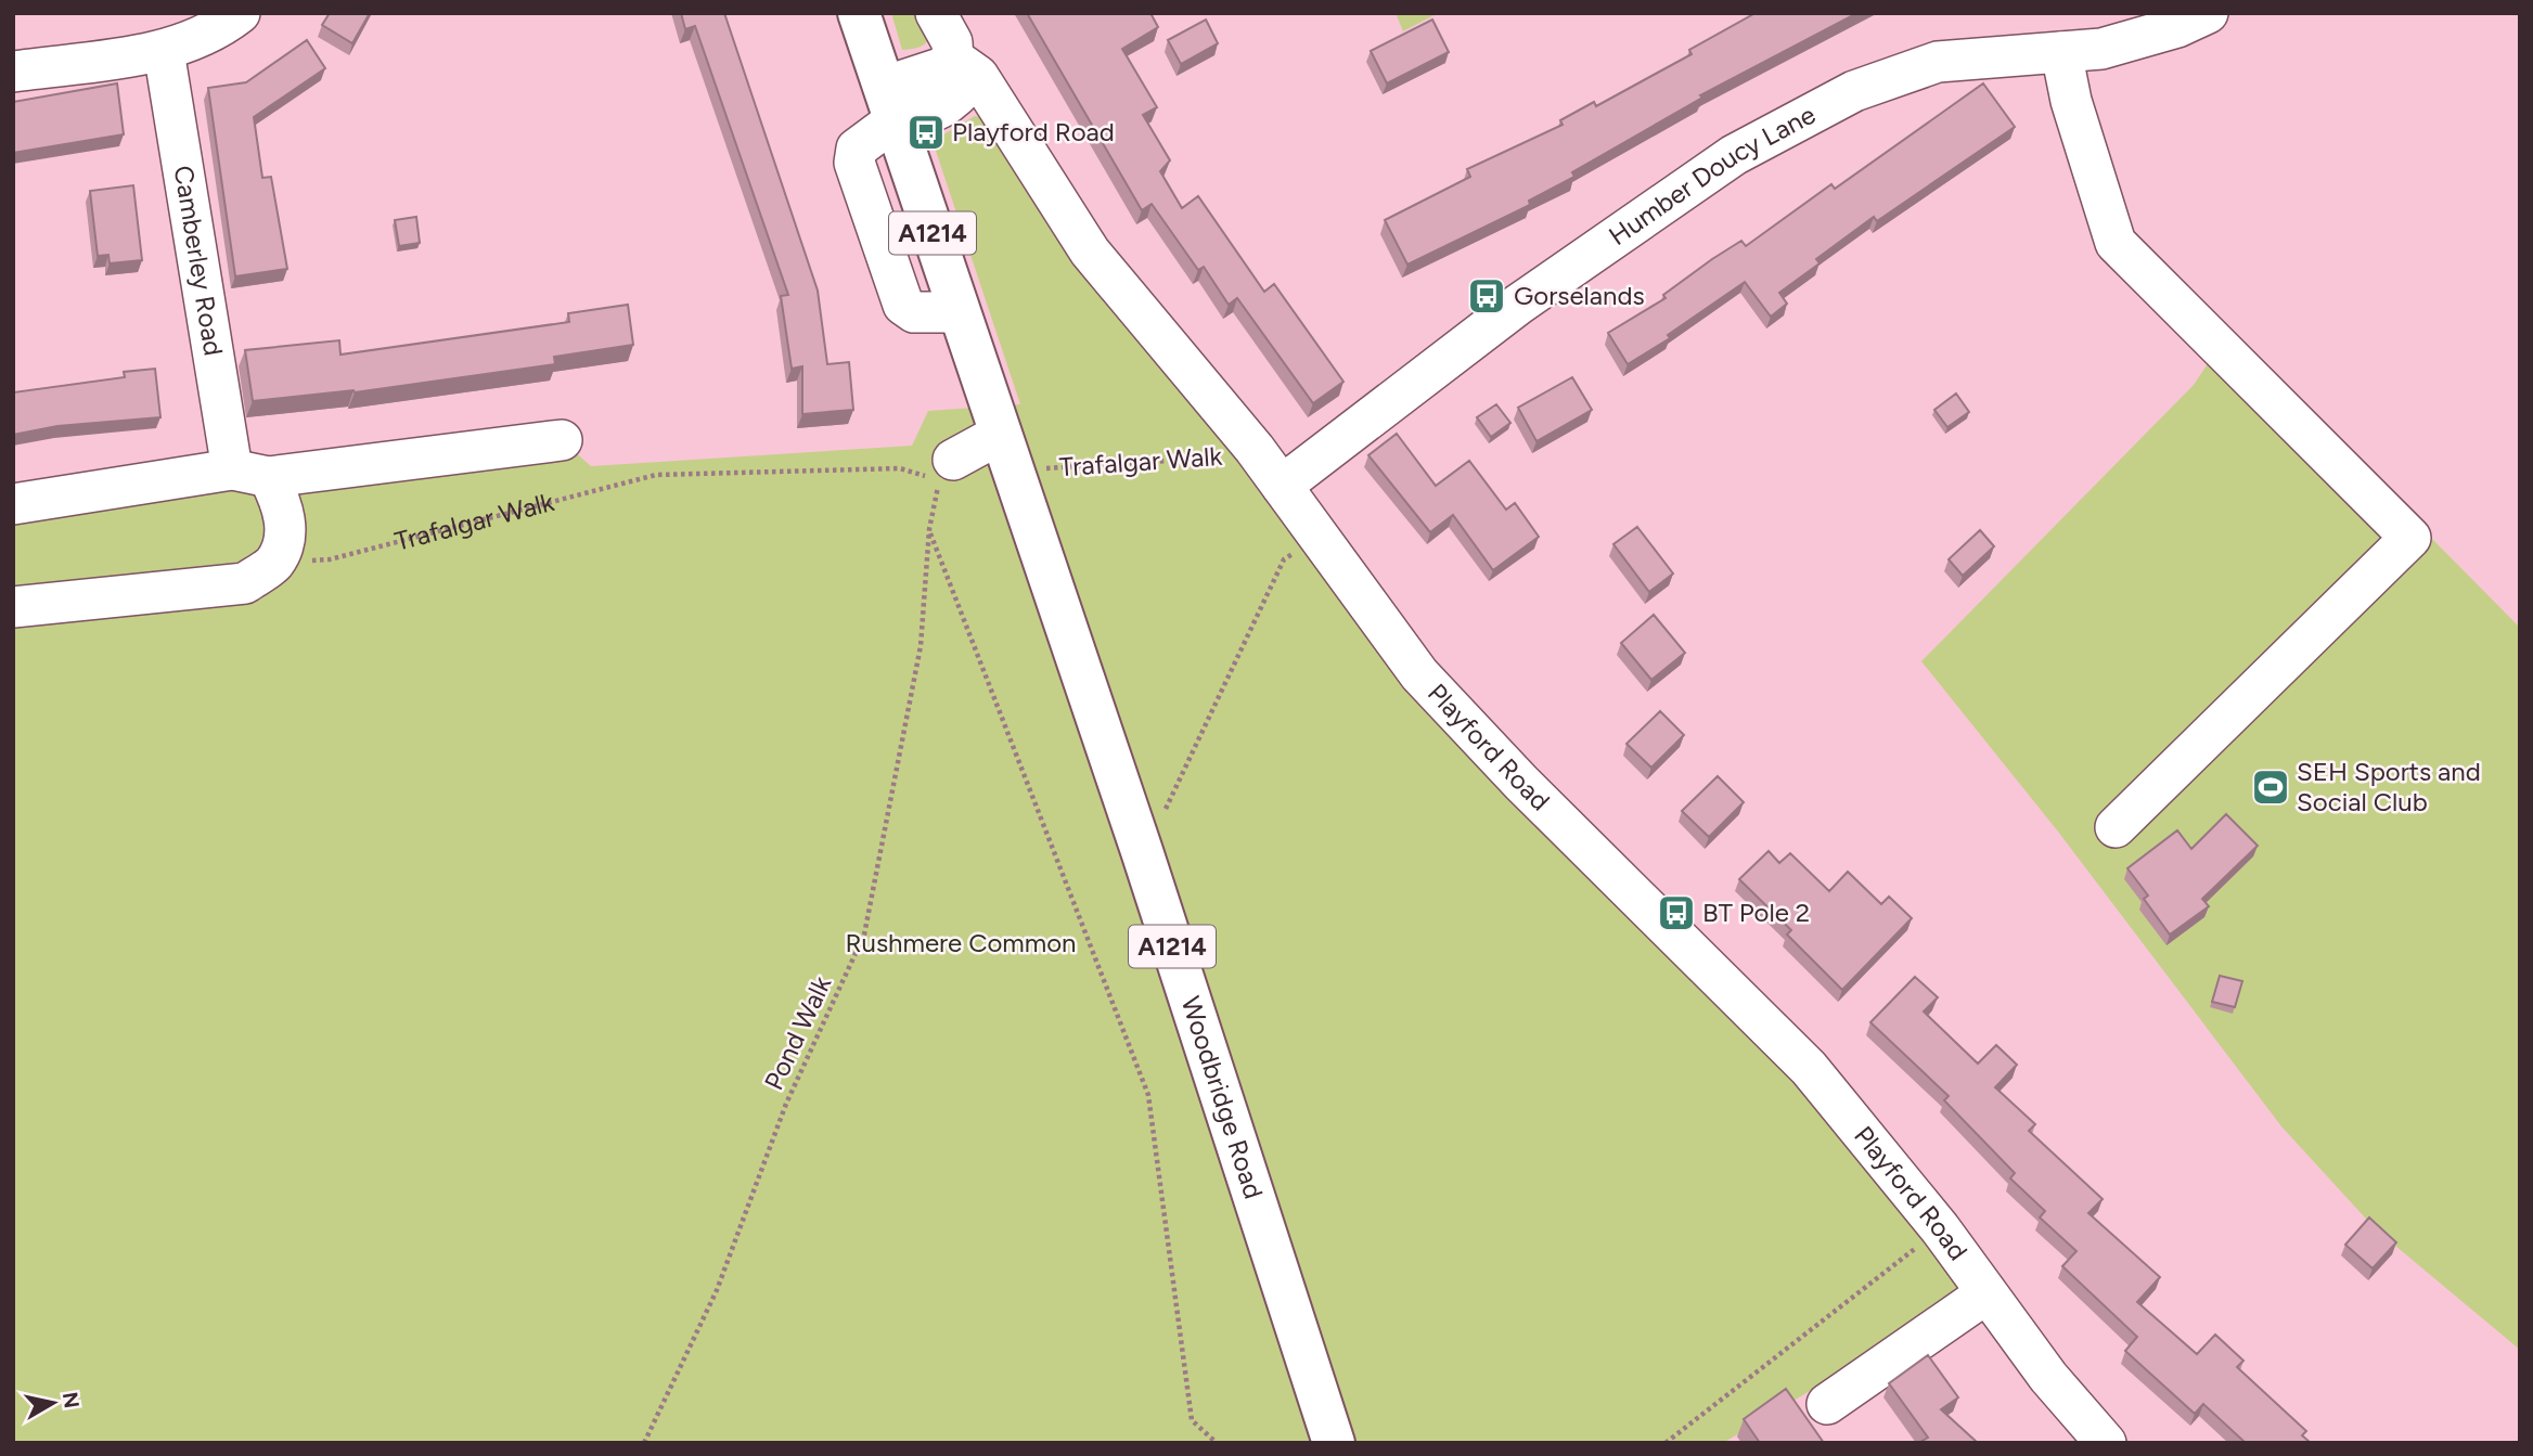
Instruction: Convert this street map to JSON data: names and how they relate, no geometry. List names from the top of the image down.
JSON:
{
  "streets": {
    "main road": ["A1214", "Woodbridge Road"],
    "street": ["Humber Doucy Lane", "Camberley Road", "Playford Road"],
    "path": ["Trafalgar Walk", "Pond Walk"]
  },
  "crossings": [
    ["Humber Doucy Lane", "Playford Road"],
    ["A1214", "Trafalgar Walk"],
    ["A1214", "Woodbridge Road"],
    ["Camberley Road", "Trafalgar Walk"],
    ["Trafalgar Walk", "Pond Walk"],
    ["Trafalgar Walk", "Woodbridge Road"]
  ],
  "parks": ["Rushmere Common"],
  "places": {
    "bus stop": ["Playford Road", "Gorselands", "BT Pole 2"],
    "sports": ["SEH Sports and Social Club"]
  },
  "north": "right"
}
